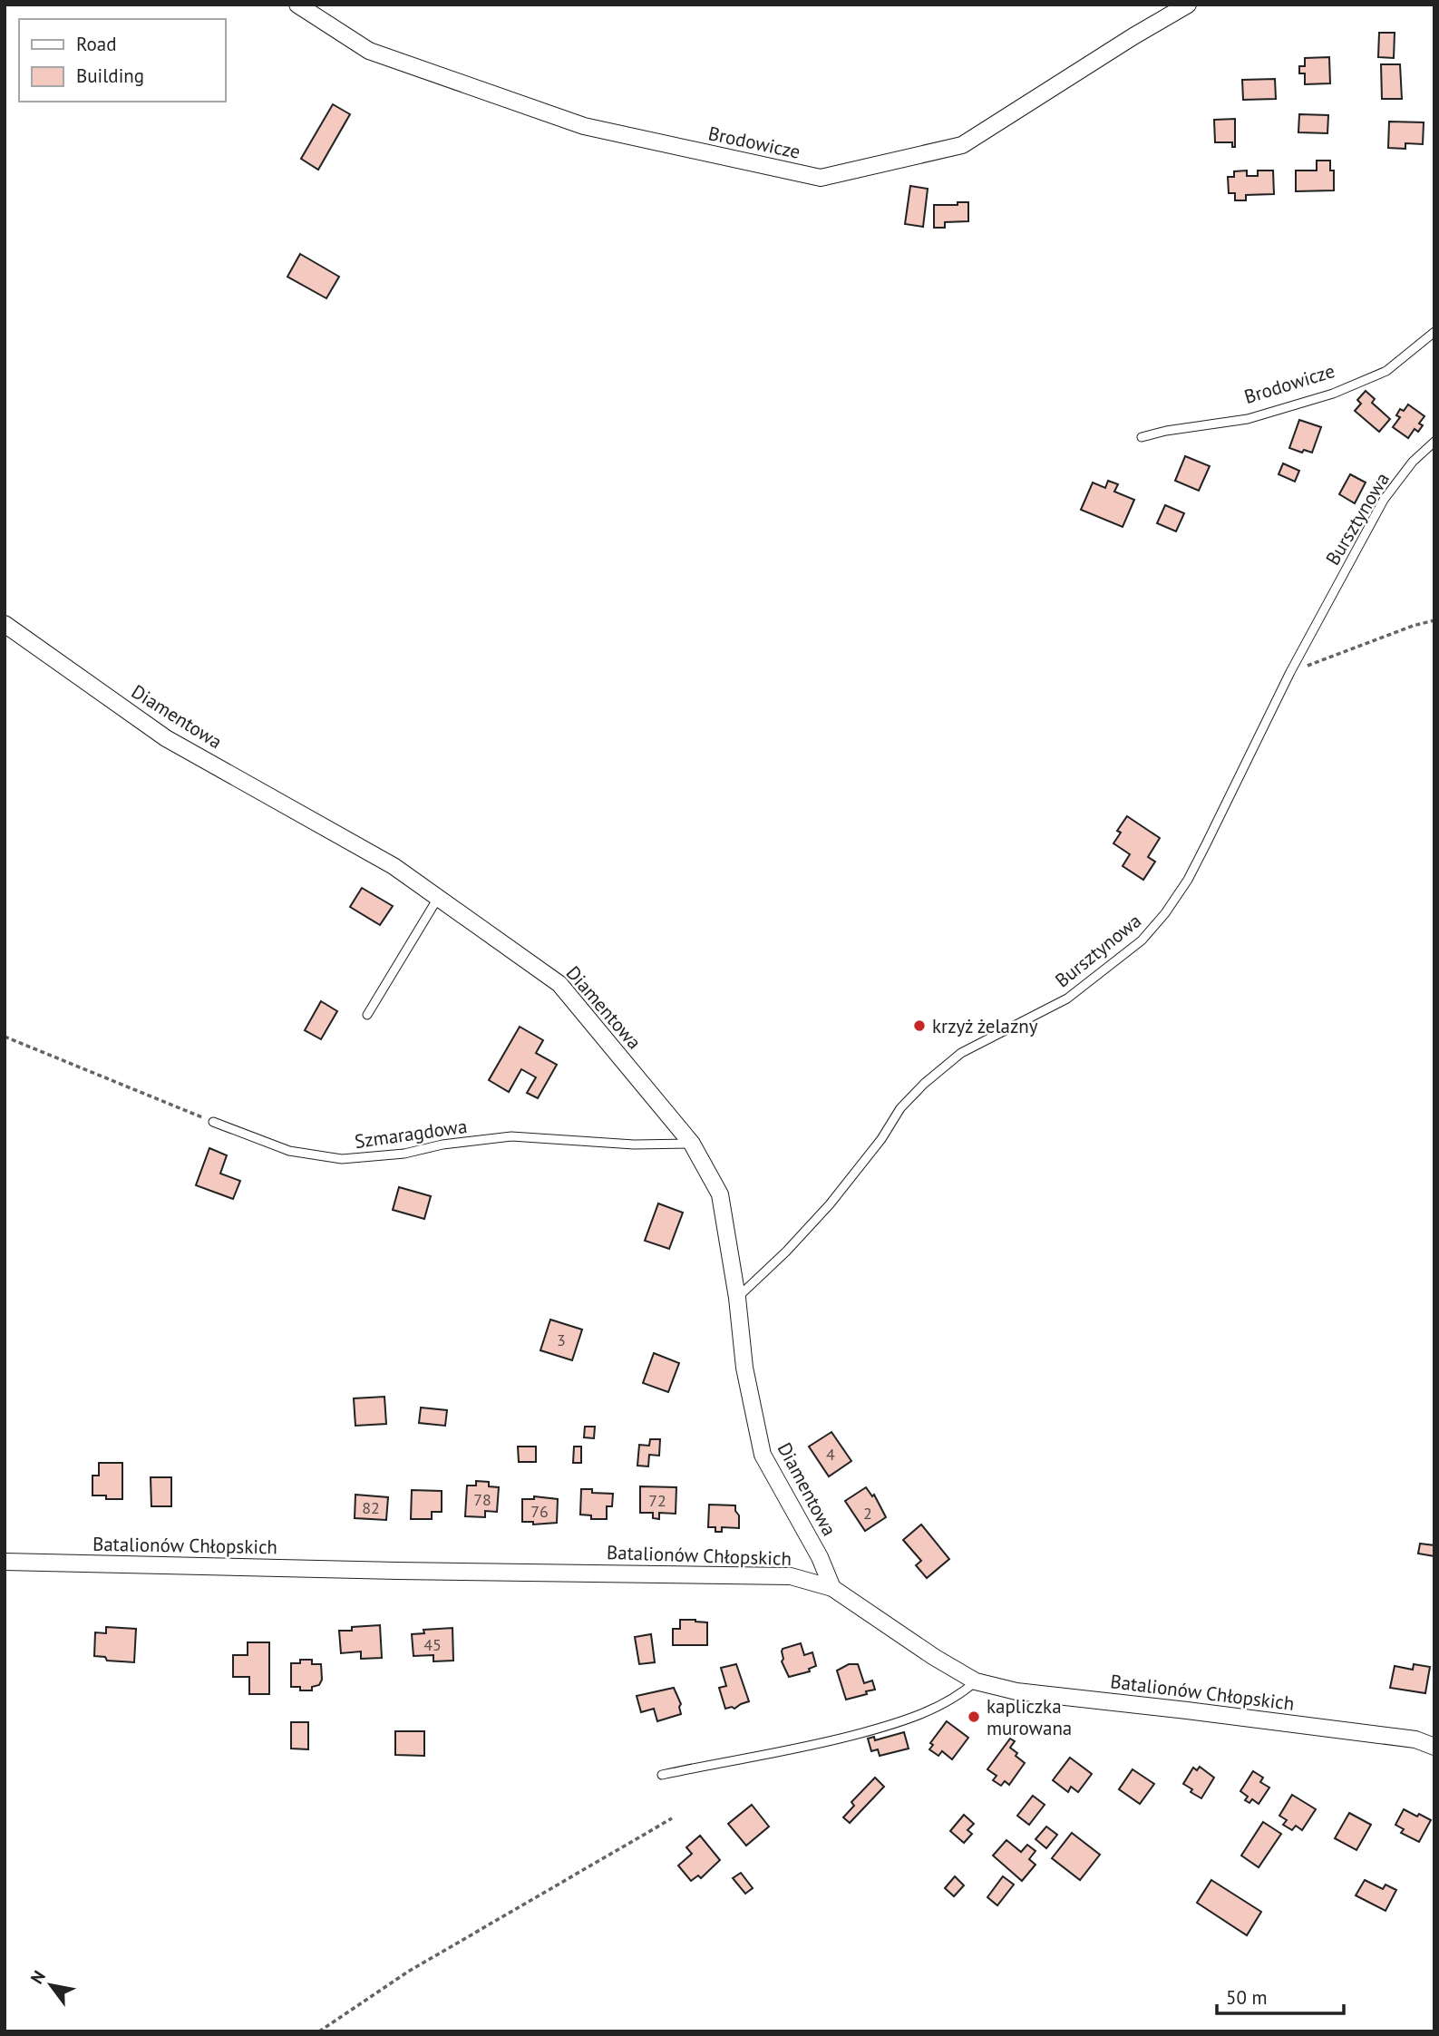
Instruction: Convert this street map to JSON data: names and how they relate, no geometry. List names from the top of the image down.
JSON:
{
  "streets": {
    "street": ["Brodowicze", "Diamentowa", "Batalionów Chłopskich"],
    "lane": ["Bursztynowa", "Szmaragdowa"]
  },
  "crossings": [
    ["Bursztynowa", "Diamentowa"],
    ["Diamentowa", "Szmaragdowa"],
    ["Diamentowa", "Batalionów Chłopskich"]
  ],
  "places": ["krzyż żelazny", "kapliczka murowana"],
  "house_numbers": [
    "3",
    "4",
    "78",
    "72",
    "82",
    "76",
    "2",
    "45"
  ],
  "legend": ["Road", "Building"],
  "scale_bar": "50 m",
  "north": "top left"
}
